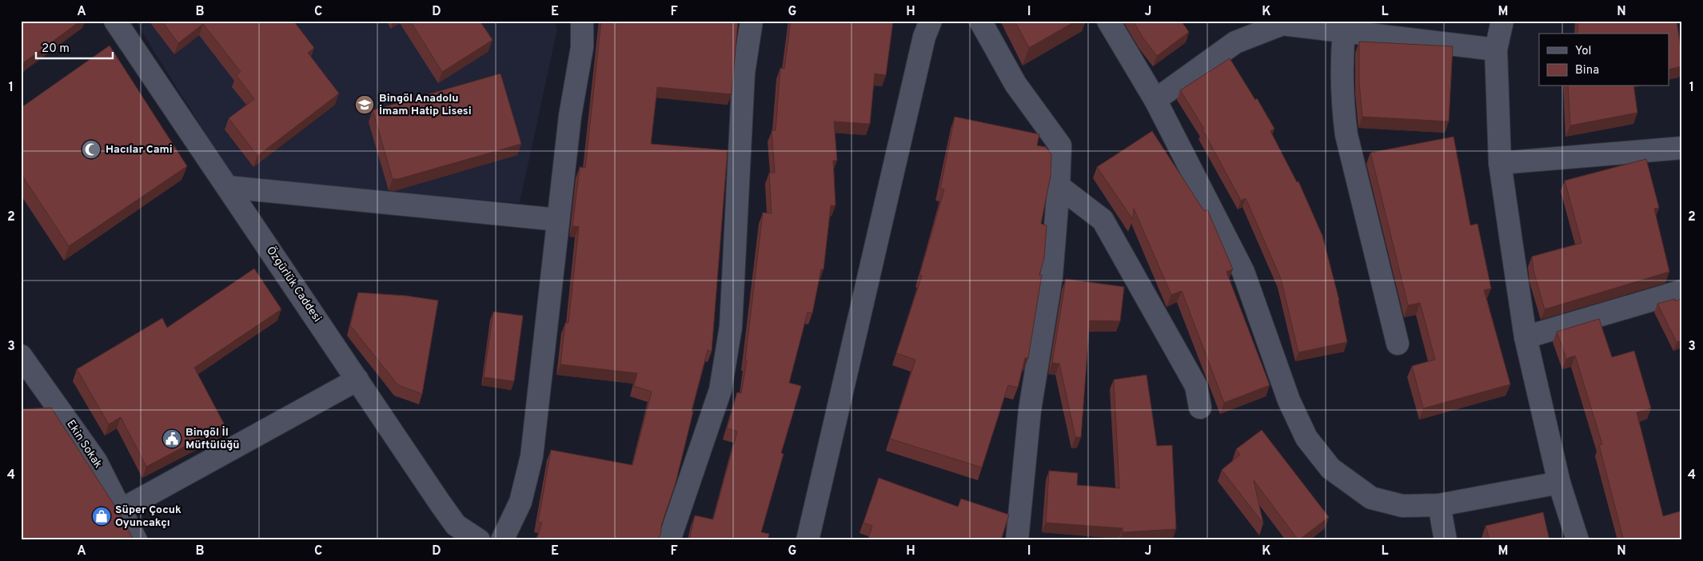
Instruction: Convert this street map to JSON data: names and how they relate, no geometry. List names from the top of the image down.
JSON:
{
  "streets": {
    "street": ["Özgürlük Caddesi", "Ekin Sokak"]
  },
  "places": {
    "school or university": ["Bingöl Anadolu İmam Hatip Lisesi"],
    "mosque": ["Hacılar Cami"],
    "public building": ["Bingöl İl Müftülüğü"],
    "shop": ["Süper Çocuk Oyuncakçı"]
  },
  "legend": ["Yol", "Bina"],
  "scale_bar": "20 m",
  "grid": {
    "columns": [
      "A",
      "B",
      "C",
      "D",
      "E",
      "F",
      "G",
      "H",
      "I",
      "J",
      "K",
      "L",
      "M",
      "N"
    ],
    "rows": [
      "1",
      "2",
      "3",
      "4"
    ]
  }
}
